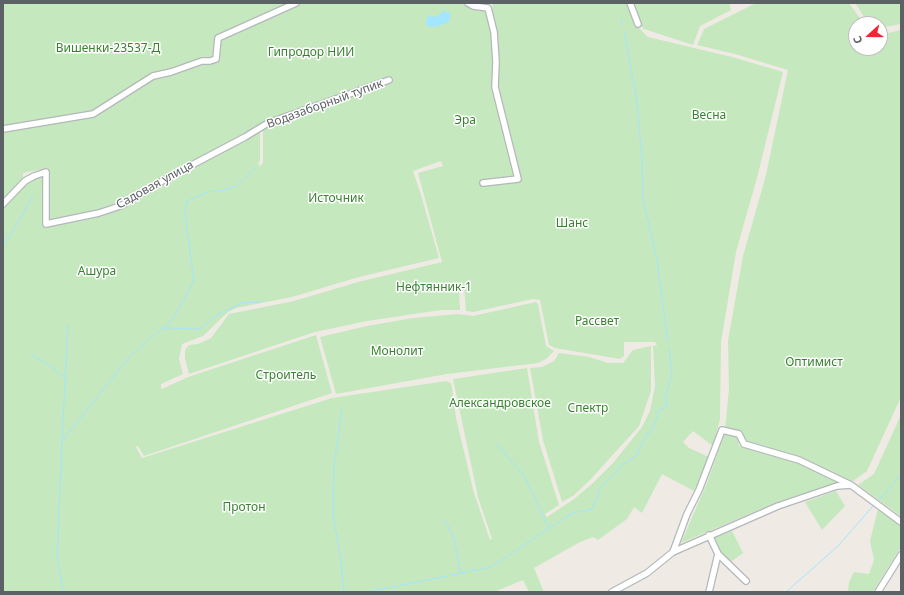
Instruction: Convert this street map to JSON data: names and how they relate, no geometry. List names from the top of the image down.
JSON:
{
  "streets": {
    "street": ["Водазаборный тупик", "Садовая улица"]
  },
  "crossings": [
    ["Водазаборный тупик", "Садовая улица"]
  ],
  "parks": [
    "Вишенки-23537-Д",
    "Гипродор НИИ",
    "Весна",
    "Эра",
    "Источник",
    "Шанс",
    "Ашура",
    "Нефтянник-1",
    "Рассвет",
    "Монолит",
    "Оптимист",
    "Строитель",
    "Александровское",
    "Спектр",
    "Протон"
  ],
  "north": "left"
}
